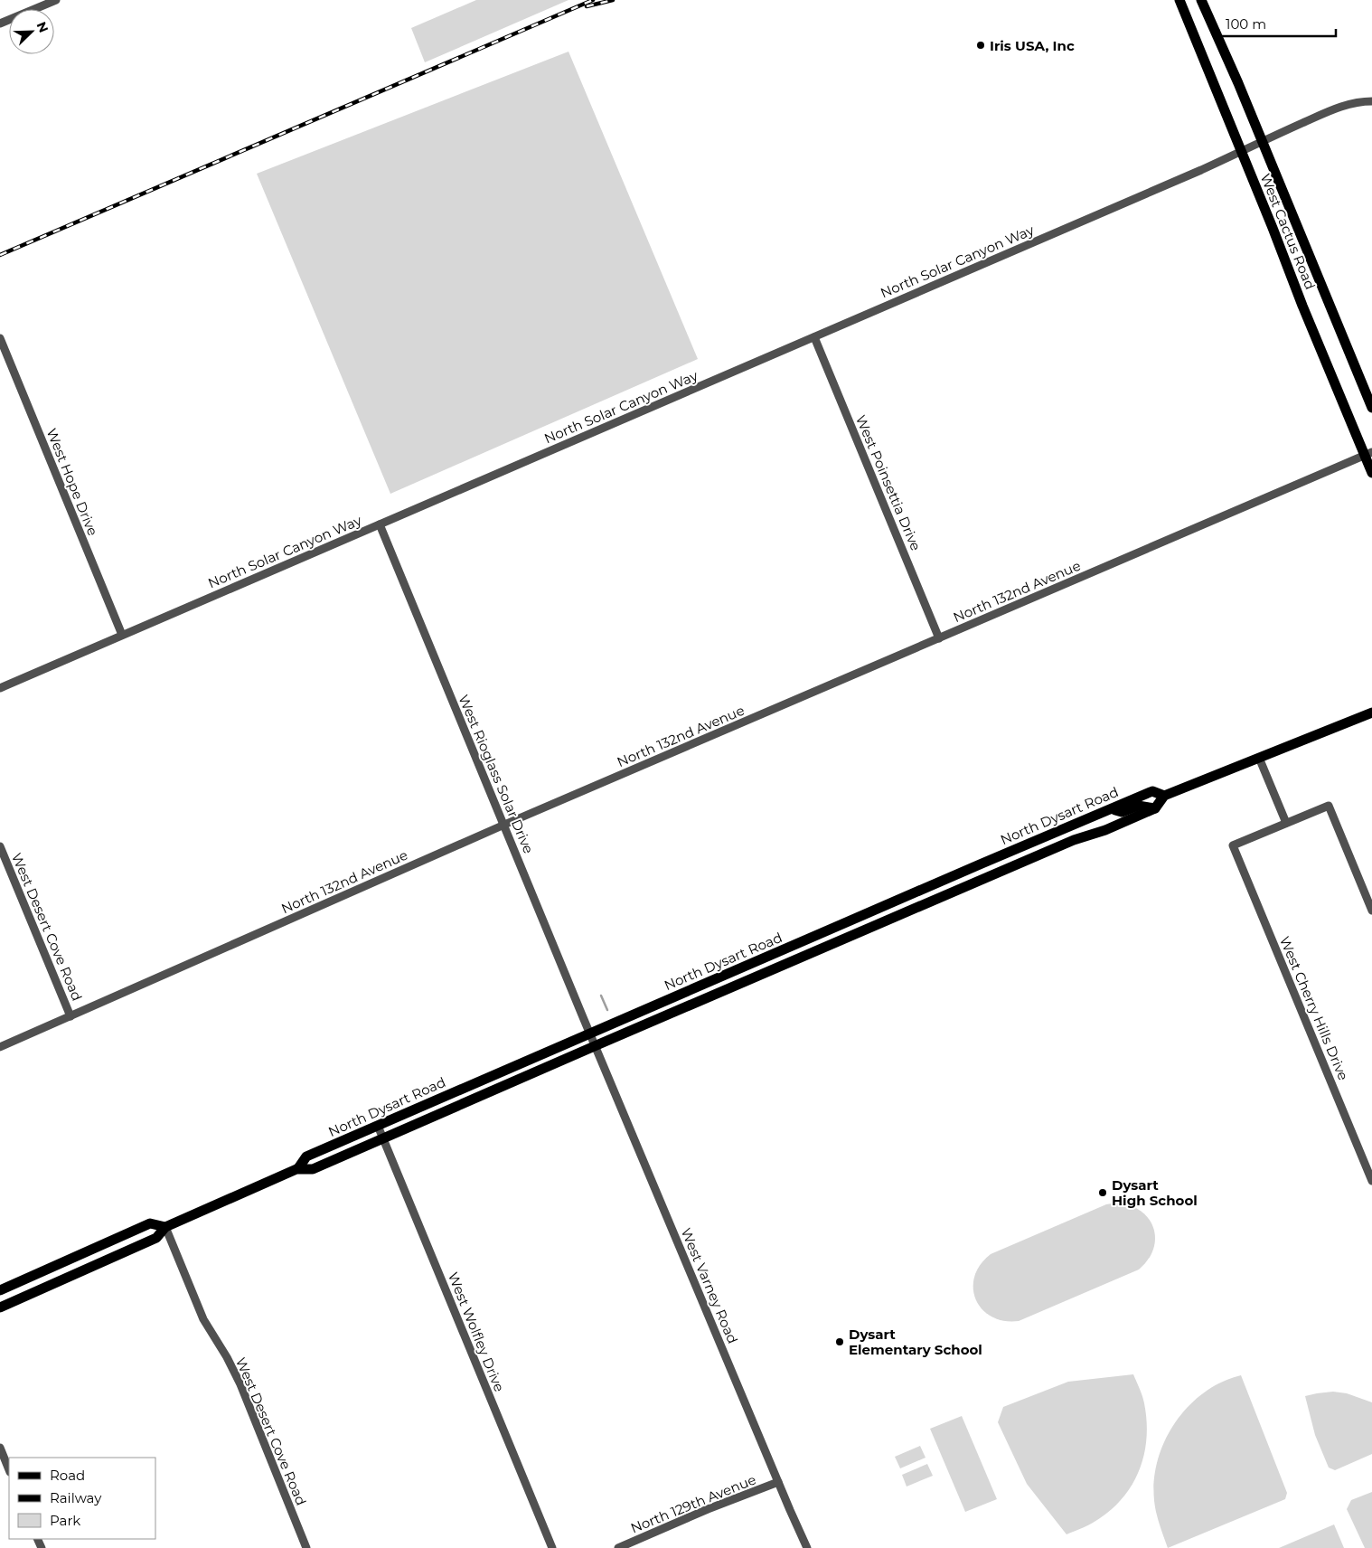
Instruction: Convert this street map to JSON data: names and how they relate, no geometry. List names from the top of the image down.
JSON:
{
  "streets": {
    "main road": ["West Cactus Road", "North Dysart Road"],
    "street": [
      "North Solar Canyon Way",
      "West Hope Drive",
      "West Poinsettia Drive",
      "North 132nd Avenue",
      "West Rioglass Solar Drive",
      "West Desert Cove Road",
      "West Cherry Hills Drive",
      "West Varney Road",
      "West Wolfley Drive",
      "North 129th Avenue"
    ]
  },
  "crossings": [
    ["West Cactus Road", "North Solar Canyon Way"],
    ["West Cactus Road", "North 132nd Avenue"],
    ["North Solar Canyon Way", "West Hope Drive"],
    ["North Solar Canyon Way", "West Poinsettia Drive"],
    ["North Solar Canyon Way", "West Rioglass Solar Drive"],
    ["West Poinsettia Drive", "North 132nd Avenue"],
    ["North 132nd Avenue", "West Rioglass Solar Drive"],
    ["North 132nd Avenue", "West Desert Cove Road"],
    ["West Rioglass Solar Drive", "North Dysart Road"],
    ["West Rioglass Solar Drive", "West Varney Road"],
    ["North Dysart Road", "West Desert Cove Road"],
    ["North Dysart Road", "West Varney Road"],
    ["North Dysart Road", "West Wolfley Drive"],
    ["West Varney Road", "North 129th Avenue"]
  ],
  "places": ["Iris USA, Inc", "Dysart High School", "Dysart Elementary School"],
  "legend": ["Road", "Railway", "Park"],
  "scale_bar": "100 m",
  "north": "top right"
}
